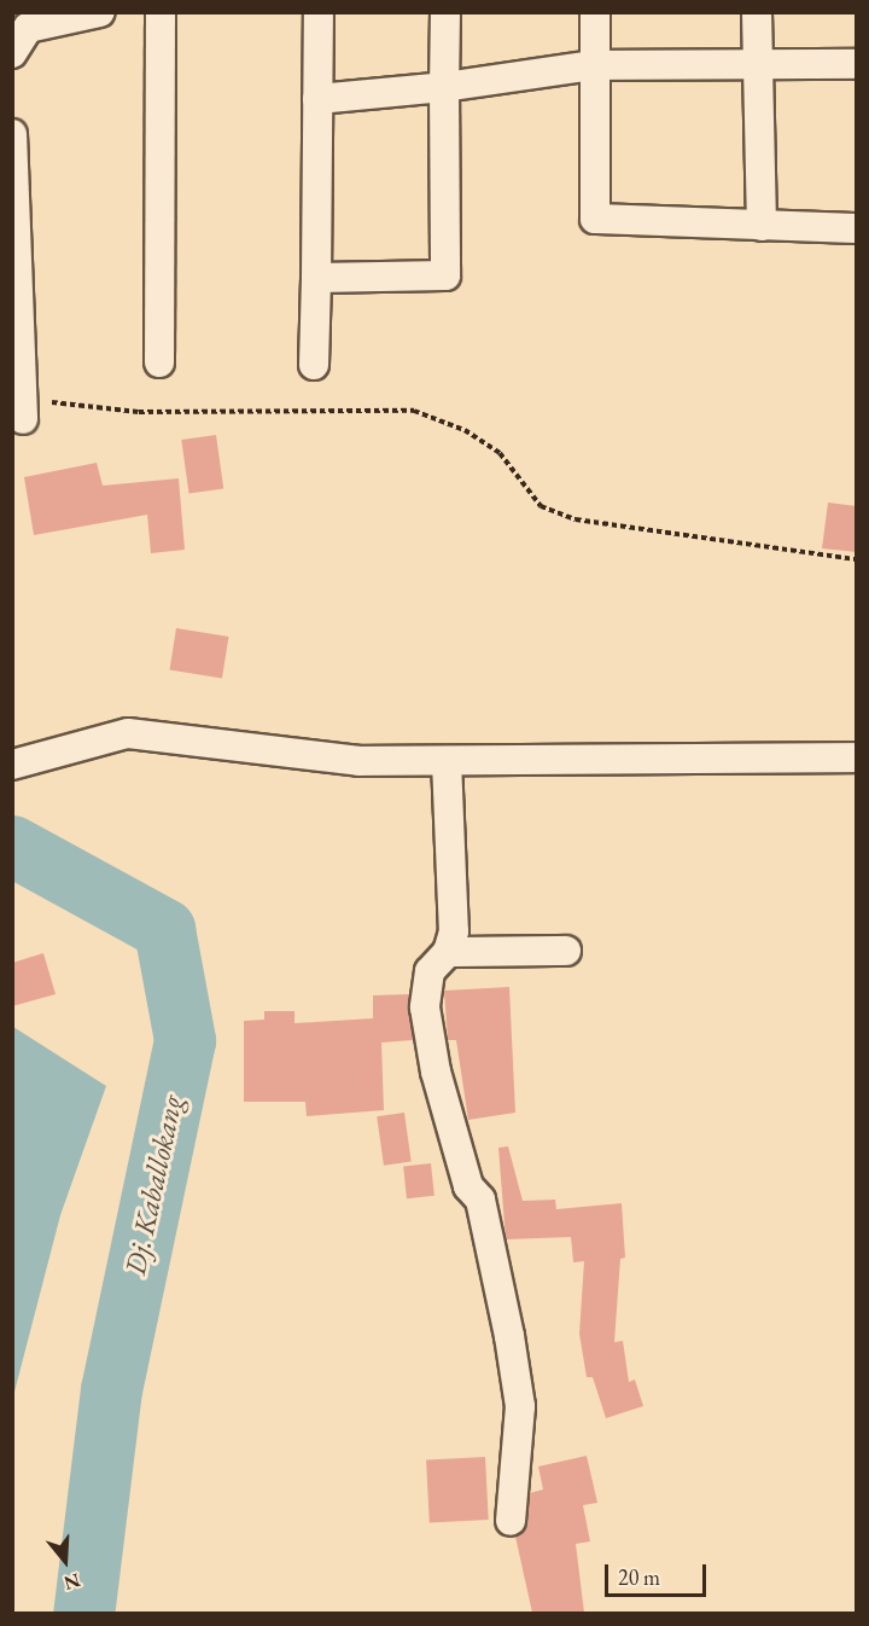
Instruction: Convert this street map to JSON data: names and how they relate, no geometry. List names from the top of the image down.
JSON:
{
  "water": ["Dj. Kaballokang"],
  "scale_bar": "20 m",
  "north": "bottom"
}
